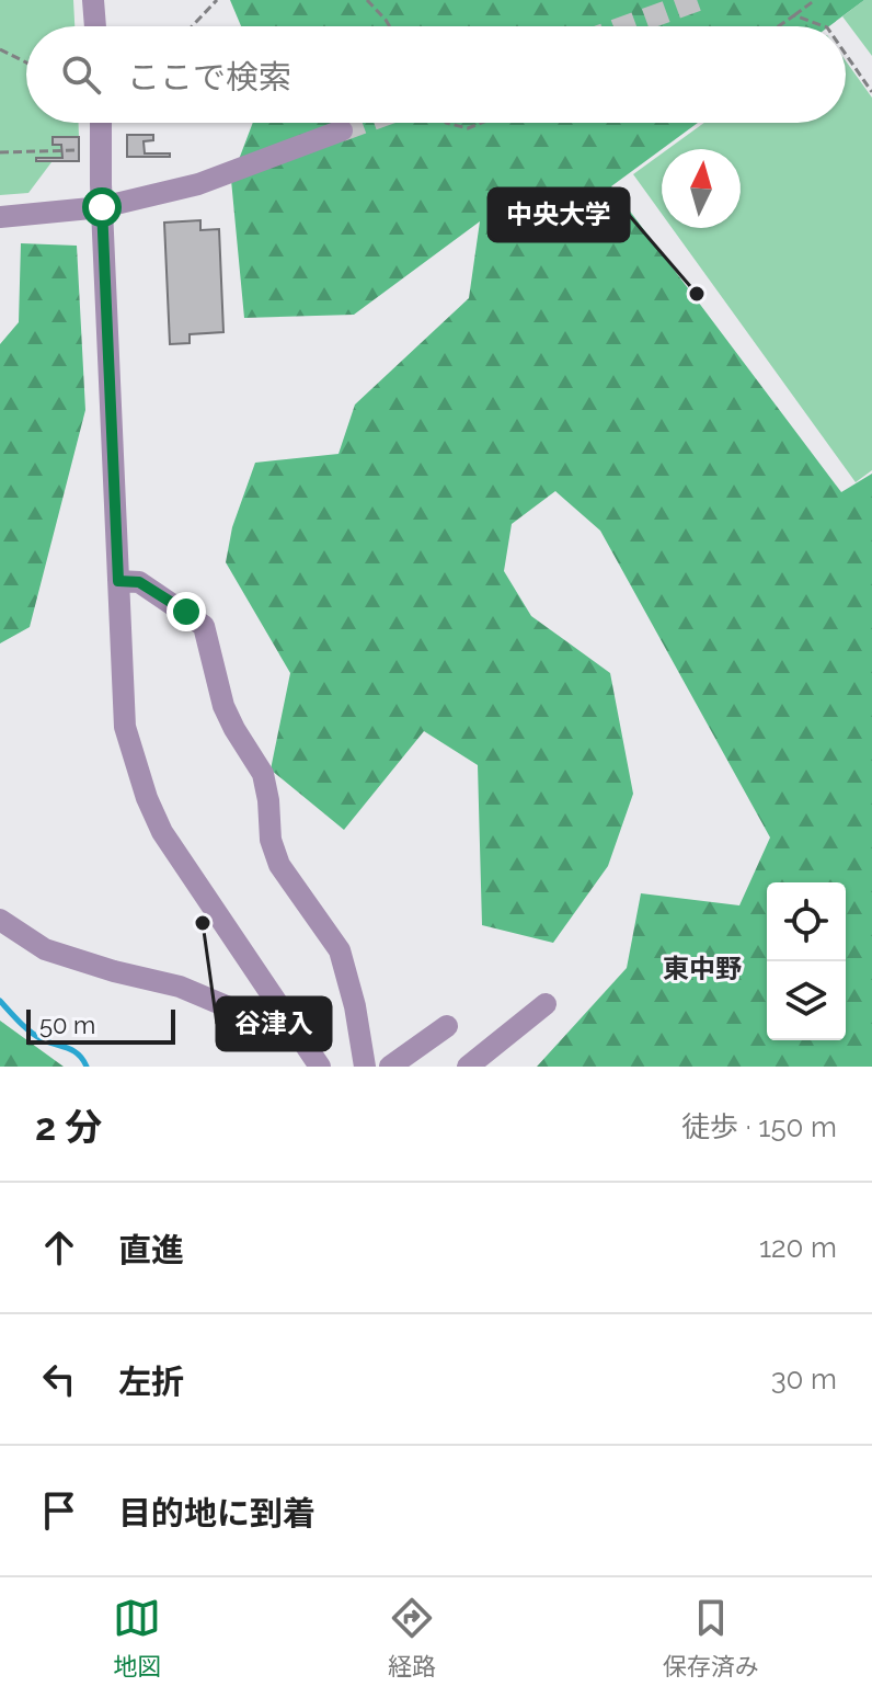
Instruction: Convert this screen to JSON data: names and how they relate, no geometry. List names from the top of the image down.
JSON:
{
  "districts": ["東中野"],
  "places": ["中央大学", "谷津入"],
  "scale_bar": "50 m",
  "north": "top",
  "page": {
    "search": "ここで検索",
    "scale": "50 m",
    "heading": ["2 分", "徒歩 · 150 m"],
    "list": [
      ["直進", "120 m"],
      ["左折", "30 m"],
      "目的地に到着"
    ],
    "nav": ["地図", "経路", "保存済み"]
  }
}
